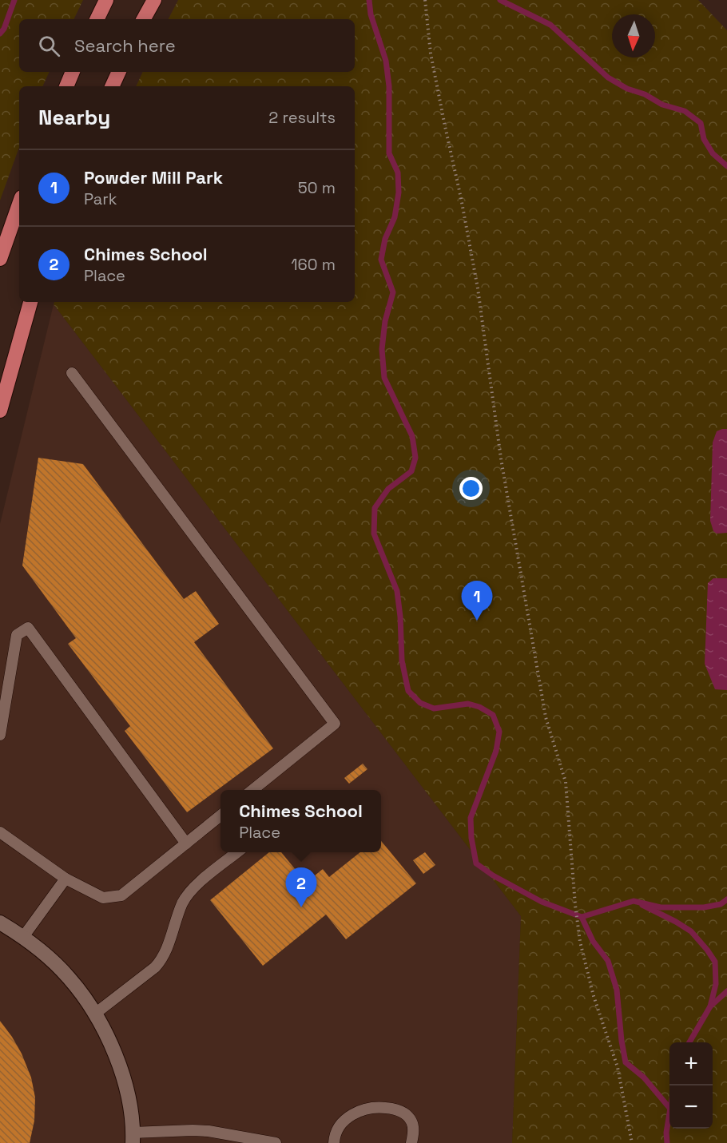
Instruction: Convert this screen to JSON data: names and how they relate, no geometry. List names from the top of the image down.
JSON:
{
  "north": "bottom",
  "page": {
    "search": "Search here",
    "heading": ["Nearby", "2 results"],
    "list": [
      {
        "mark": "1",
        "name": "Powder Mill Park",
        "note": "Park",
        "value": "50 m"
      },
      {
        "mark": "2",
        "name": "Chimes School",
        "note": "Place",
        "value": "160 m"
      }
    ],
    "pins": ["1", "2"],
    "popup": ["Chimes School", "Place"],
    "map_buttons": ["+", "−"]
  }
}
